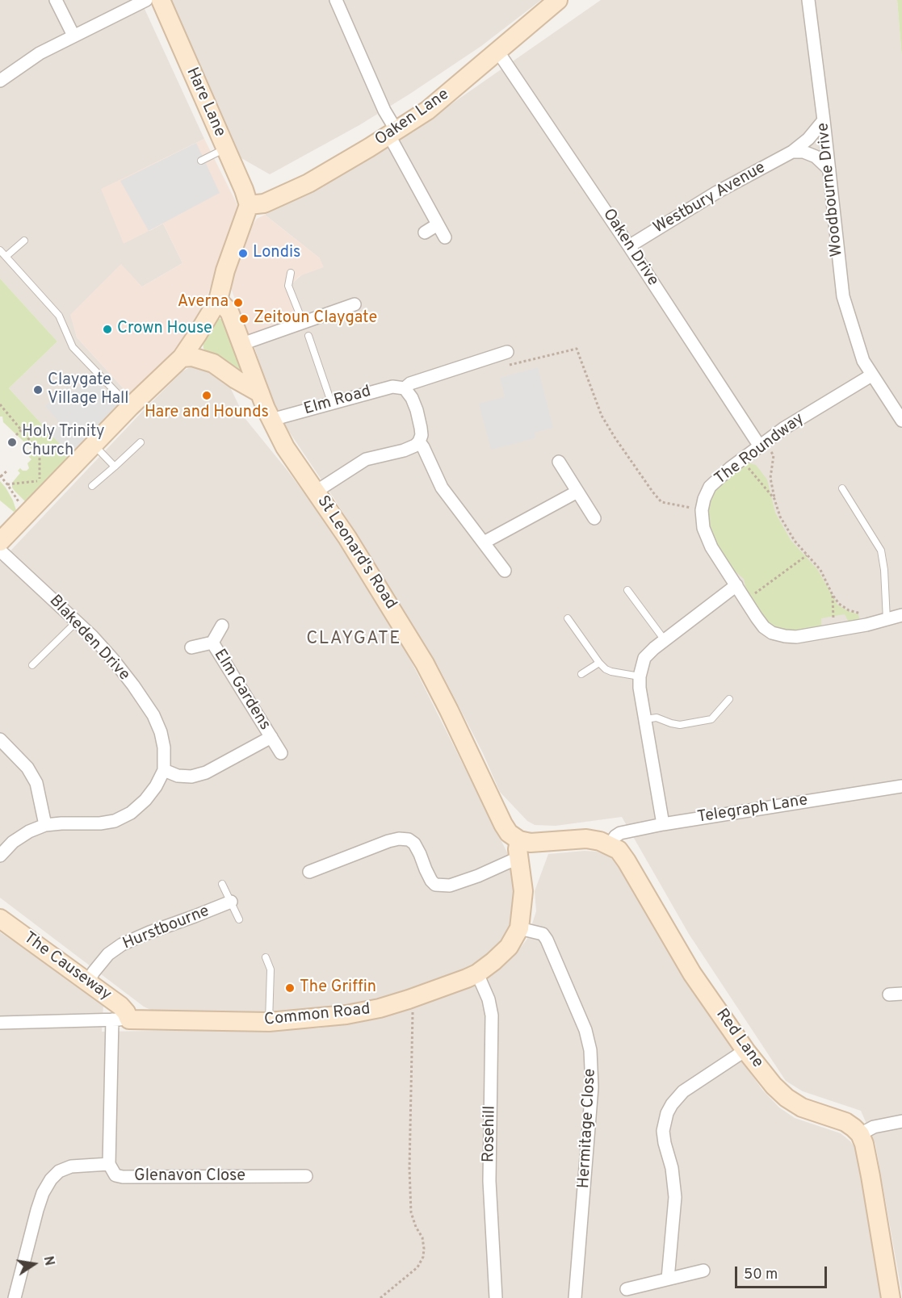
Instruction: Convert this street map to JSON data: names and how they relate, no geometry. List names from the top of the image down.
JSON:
{
  "streets": {
    "street": [
      "Hare Lane",
      "Oaken Lane",
      "Woodbourne Drive",
      "Westbury Avenue",
      "Oaken Drive",
      "Elm Road",
      "The Roundway",
      "St Leonard's Road",
      "Blakeden Drive",
      "Elm Gardens",
      "Telegraph Lane",
      "Hurstbourne",
      "The Causeway",
      "Common Road",
      "Red Lane",
      "Hermitage Close",
      "Rosehill",
      "Glenavon Close"
    ]
  },
  "crossings": [
    ["Hare Lane", "Oaken Lane"],
    ["Oaken Lane", "Oaken Drive"],
    ["Woodbourne Drive", "Westbury Avenue"],
    ["Woodbourne Drive", "The Roundway"],
    ["Westbury Avenue", "Oaken Drive"],
    ["Oaken Drive", "The Roundway"],
    ["Elm Road", "St Leonard's Road"],
    ["St Leonard's Road", "Common Road"],
    ["St Leonard's Road", "Red Lane"],
    ["Blakeden Drive", "Elm Gardens"],
    ["Telegraph Lane", "Red Lane"],
    ["Hurstbourne", "The Causeway"],
    ["The Causeway", "Common Road"],
    ["Common Road", "Red Lane"],
    ["Common Road", "Hermitage Close"],
    ["Common Road", "Rosehill"]
  ],
  "districts": ["CLAYGATE"],
  "places": [
    "Londis",
    "Averna",
    "Zeitoun Claygate",
    "Crown House",
    "Claygate Village Hall",
    "Hare and Hounds",
    "Holy Trinity Church",
    "The Griffin"
  ],
  "scale_bar": "50 m",
  "north": "right"
}
